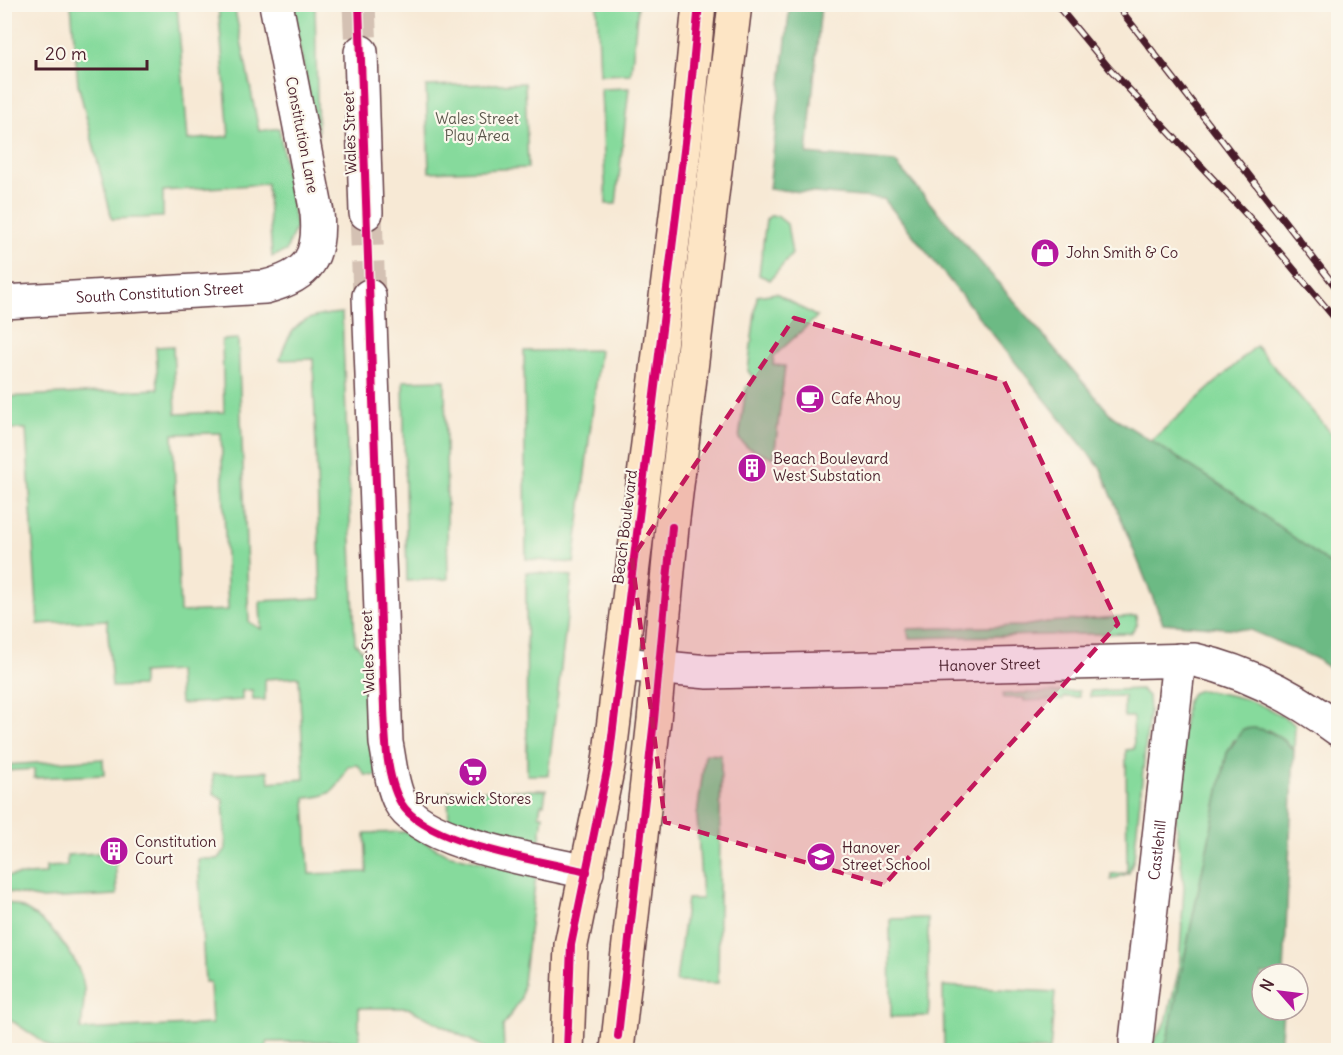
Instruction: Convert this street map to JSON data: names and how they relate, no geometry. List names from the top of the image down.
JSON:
{
  "streets": {
    "street": [
      "Wales Street",
      "Constitution Lane",
      "South Constitution Street",
      "Beach Boulevard",
      "Hanover Street",
      "Castlehill"
    ]
  },
  "crossings": [
    ["Wales Street", "Beach Boulevard"],
    ["Constitution Lane", "South Constitution Street"],
    ["Beach Boulevard", "Hanover Street"],
    ["Hanover Street", "Castlehill"]
  ],
  "parks": ["Wales Street Play Area"],
  "places": {
    "shop": ["John Smith & Co"],
    "cafe": ["Cafe Ahoy"],
    "building": ["Beach Boulevard West Substation", "Constitution Court"],
    "supermarket": ["Brunswick Stores"],
    "school or university": ["Hanover Street School"]
  },
  "scale_bar": "20 m",
  "north": "top left"
}
